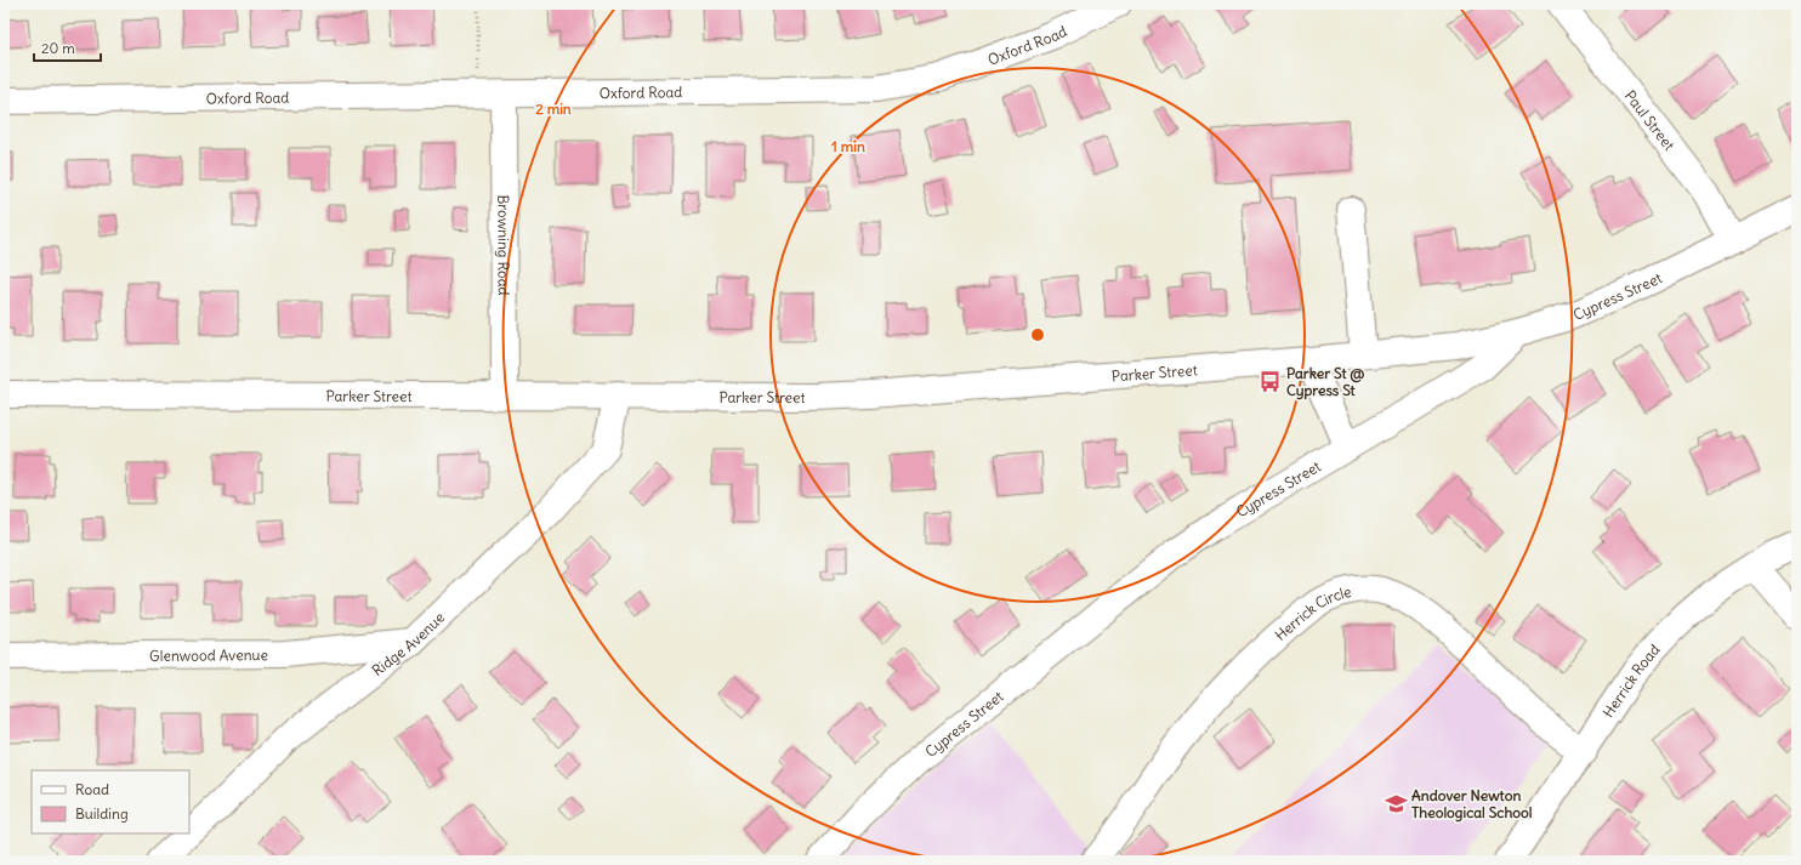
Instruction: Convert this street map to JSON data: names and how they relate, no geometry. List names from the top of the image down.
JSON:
{
  "streets": {
    "street": [
      "Oxford Road",
      "Paul Street",
      "Browning Road",
      "Cypress Street",
      "Parker Street",
      "Herrick Circle",
      "Ridge Avenue",
      "Glenwood Avenue",
      "Herrick Road"
    ]
  },
  "crossings": [
    ["Oxford Road", "Browning Road"],
    ["Paul Street", "Cypress Street"],
    ["Browning Road", "Parker Street"],
    ["Cypress Street", "Parker Street"],
    ["Parker Street", "Ridge Avenue"],
    ["Herrick Circle", "Herrick Road"],
    ["Ridge Avenue", "Glenwood Avenue"]
  ],
  "places": {
    "bus stop": ["Parker St @ Cypress St"],
    "school or university": ["Andover Newton Theological School"]
  },
  "legend": ["Road", "Building"],
  "scale_bar": "20 m",
  "rings": ["2 min", "1 min"]
}
